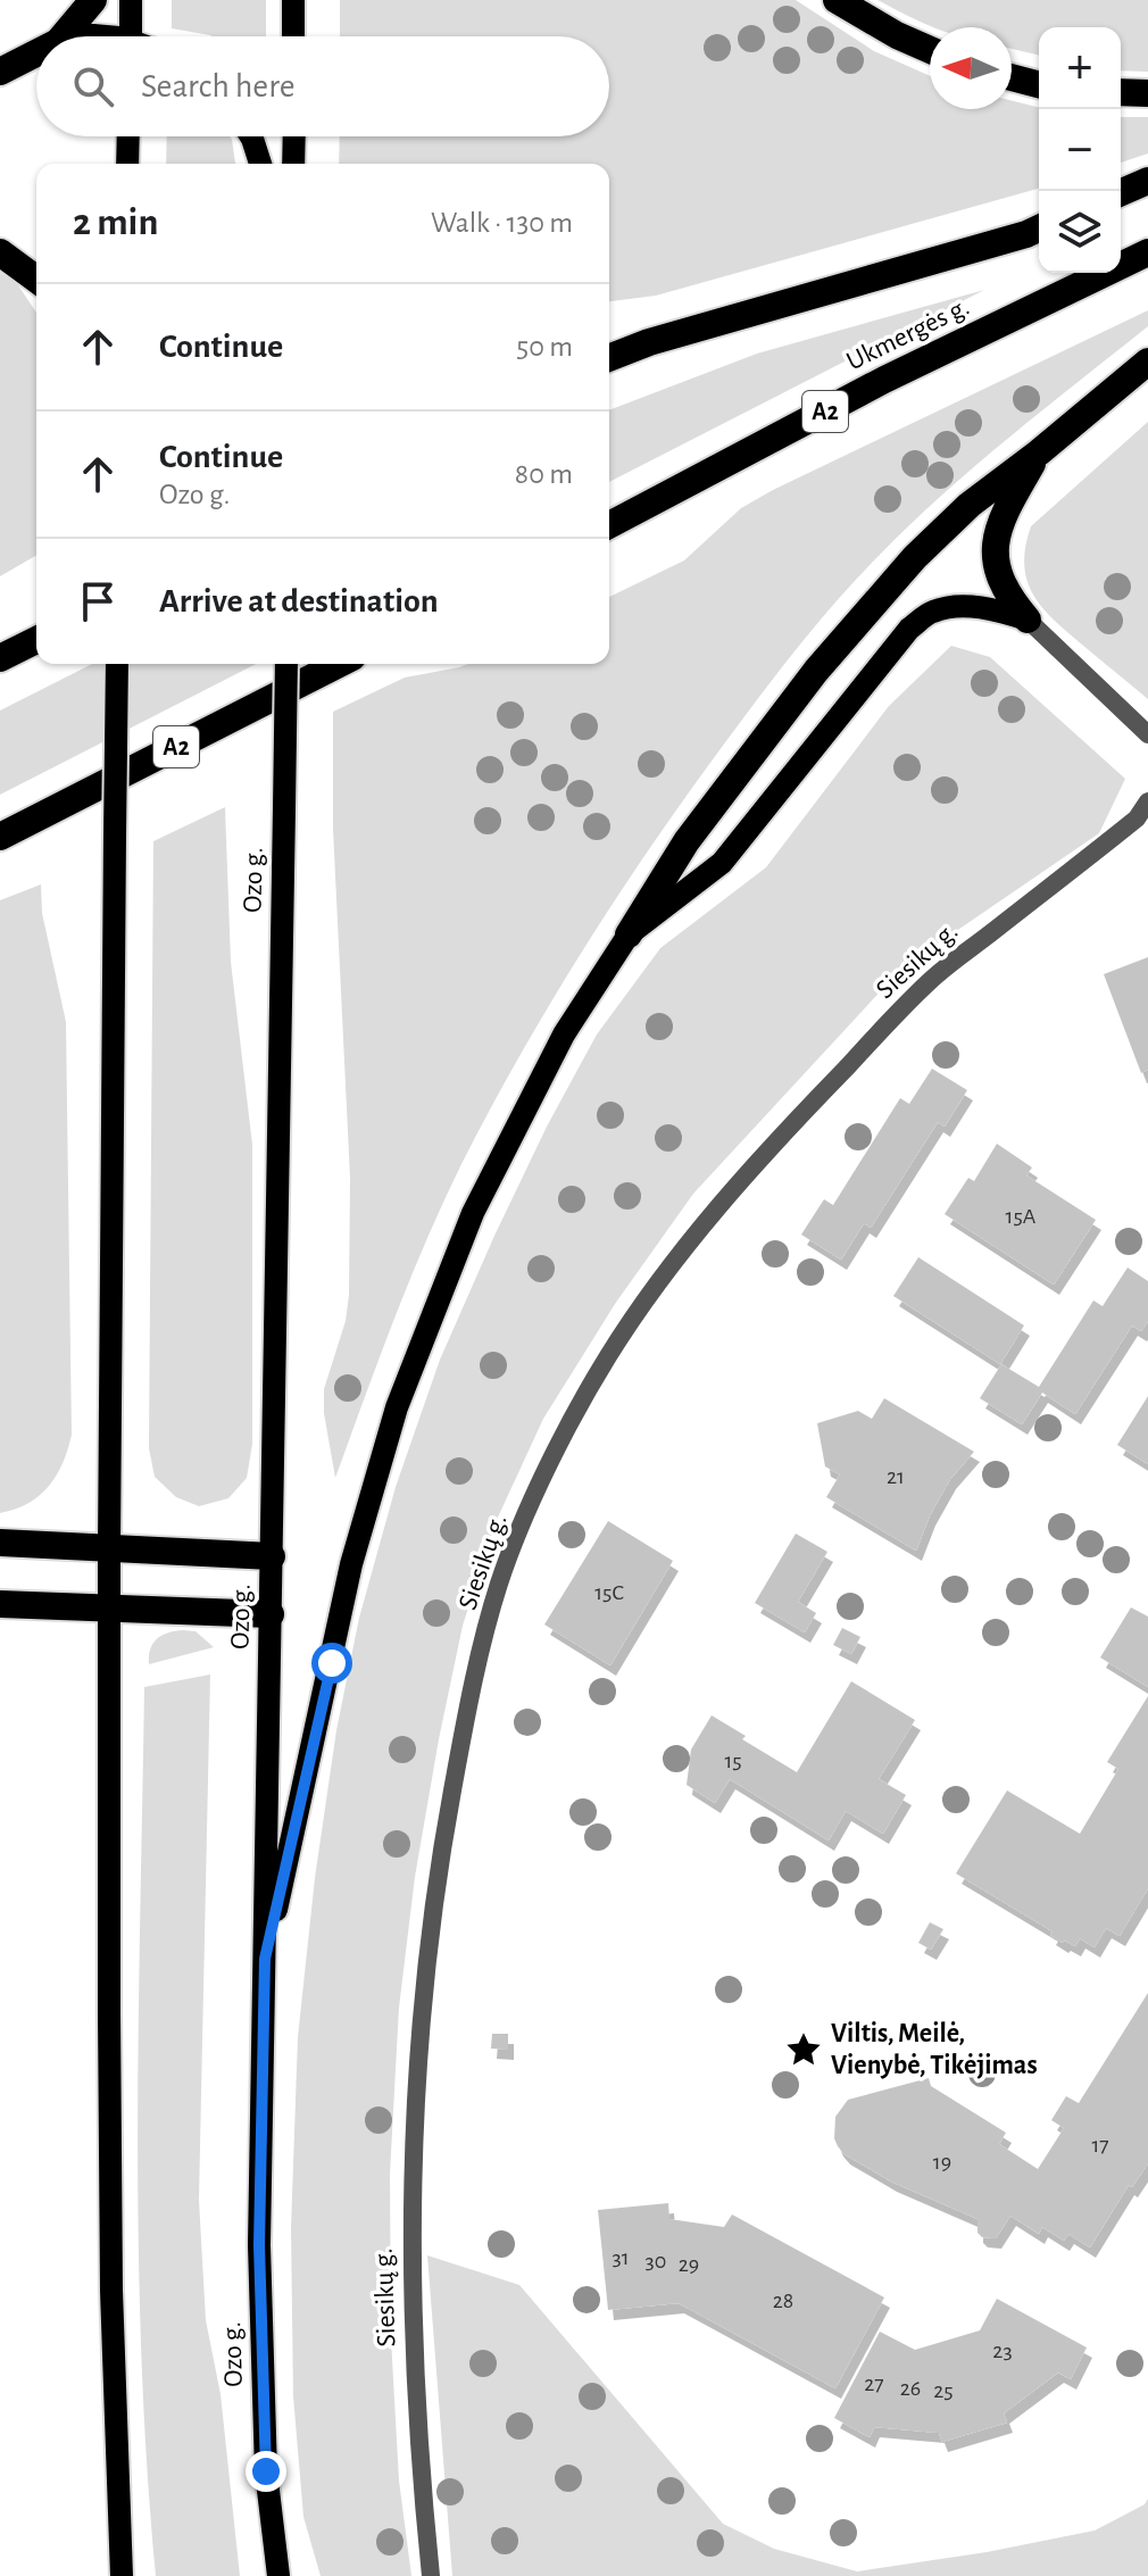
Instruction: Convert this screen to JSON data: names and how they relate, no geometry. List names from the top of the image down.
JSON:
{
  "streets": {
    "highway": ["Ukmergės g.", "A2"],
    "main road": ["Ozo g."],
    "street": ["Siesikų g."]
  },
  "places": {
    "place": ["Viltis, Meilė, Vienybė, Tikėjimas"]
  },
  "house_numbers": [
    "15A",
    "21",
    "15C",
    "15",
    "17",
    "19",
    "31",
    "30",
    "29",
    "28",
    "23",
    "27",
    "26",
    "25"
  ],
  "north": "left",
  "page": {
    "map_buttons": ["+", "−"],
    "search": "Search here",
    "heading": ["2 min", "Walk · 130 m"],
    "list": [
      ["Continue", "50 m"],
      ["Continue", "Ozo g.", "80 m"],
      "Arrive at destination"
    ]
  }
}
